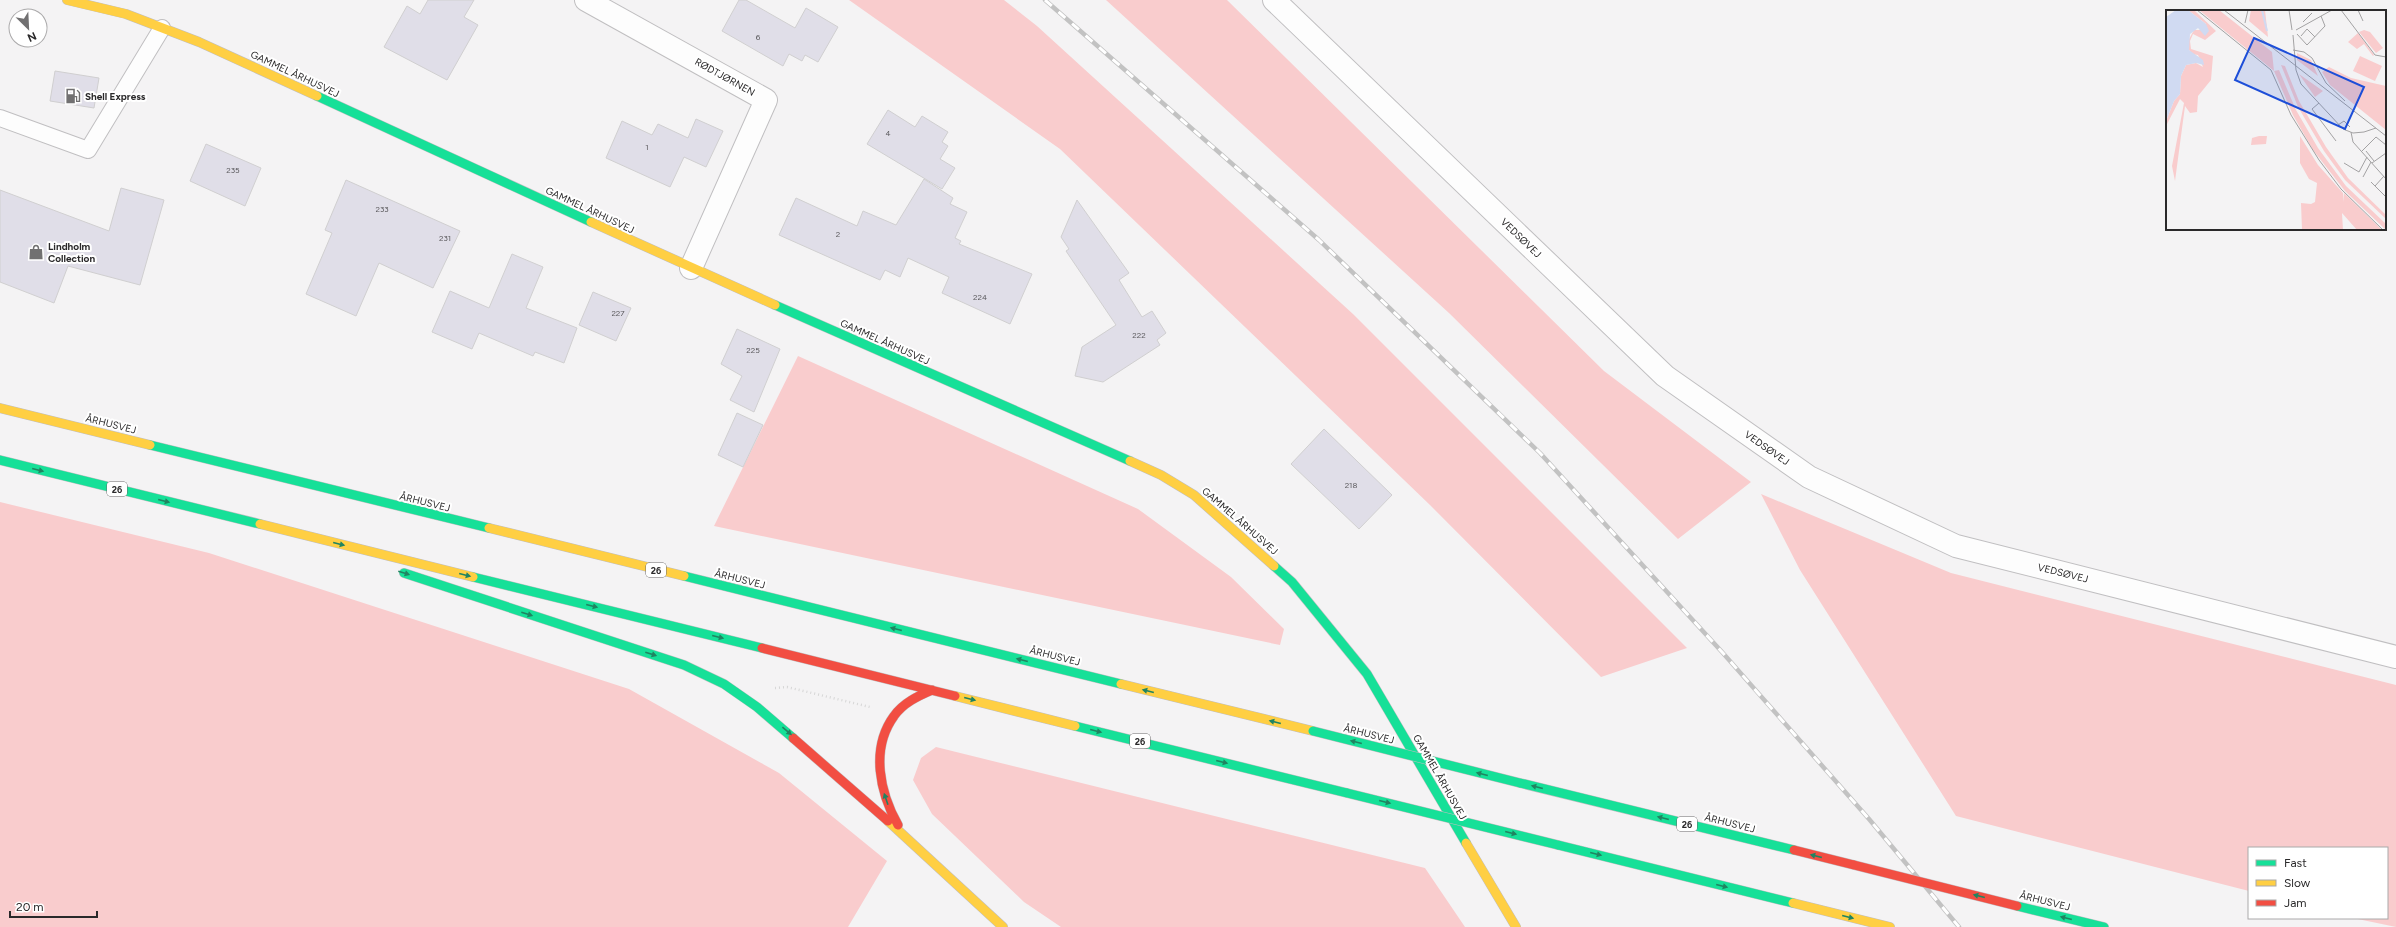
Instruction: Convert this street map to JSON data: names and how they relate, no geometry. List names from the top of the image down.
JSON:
{
  "streets": {
    "main road": ["GAMMEL ÅRHUSVEJ", "ÅRHUSVEJ", "26"],
    "street": ["RØDTJØRNEN", "VEDSØVEJ"]
  },
  "crossings": [
    ["GAMMEL ÅRHUSVEJ", "RØDTJØRNEN"]
  ],
  "places": {
    "fuel station": ["Shell Express"],
    "shop": ["Lindholm Collection"]
  },
  "house_numbers": [
    "6",
    "4",
    "1",
    "235",
    "233",
    "2",
    "231",
    "224",
    "227",
    "222",
    "225",
    "218"
  ],
  "legend": ["Fast", "Slow", "Jam"],
  "scale_bar": "20 m",
  "north": "bottom right"
}
